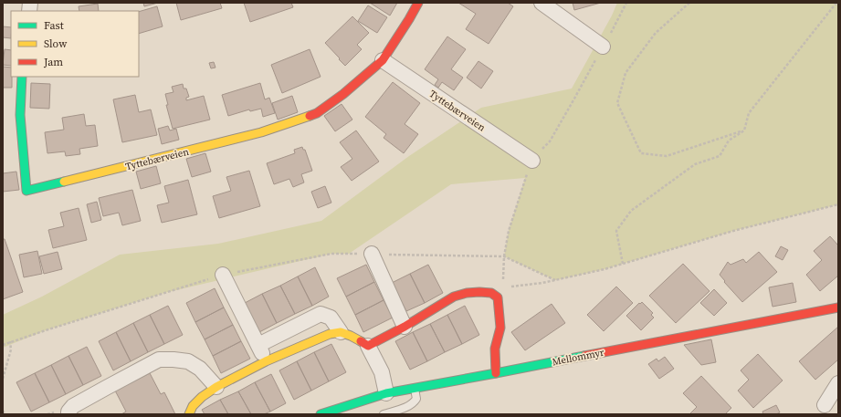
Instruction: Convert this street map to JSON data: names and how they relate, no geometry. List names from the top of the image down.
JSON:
{
  "streets": {
    "street": ["Tyttebærveien", "Mellommyr"]
  },
  "legend": ["Fast", "Slow", "Jam"]
}
